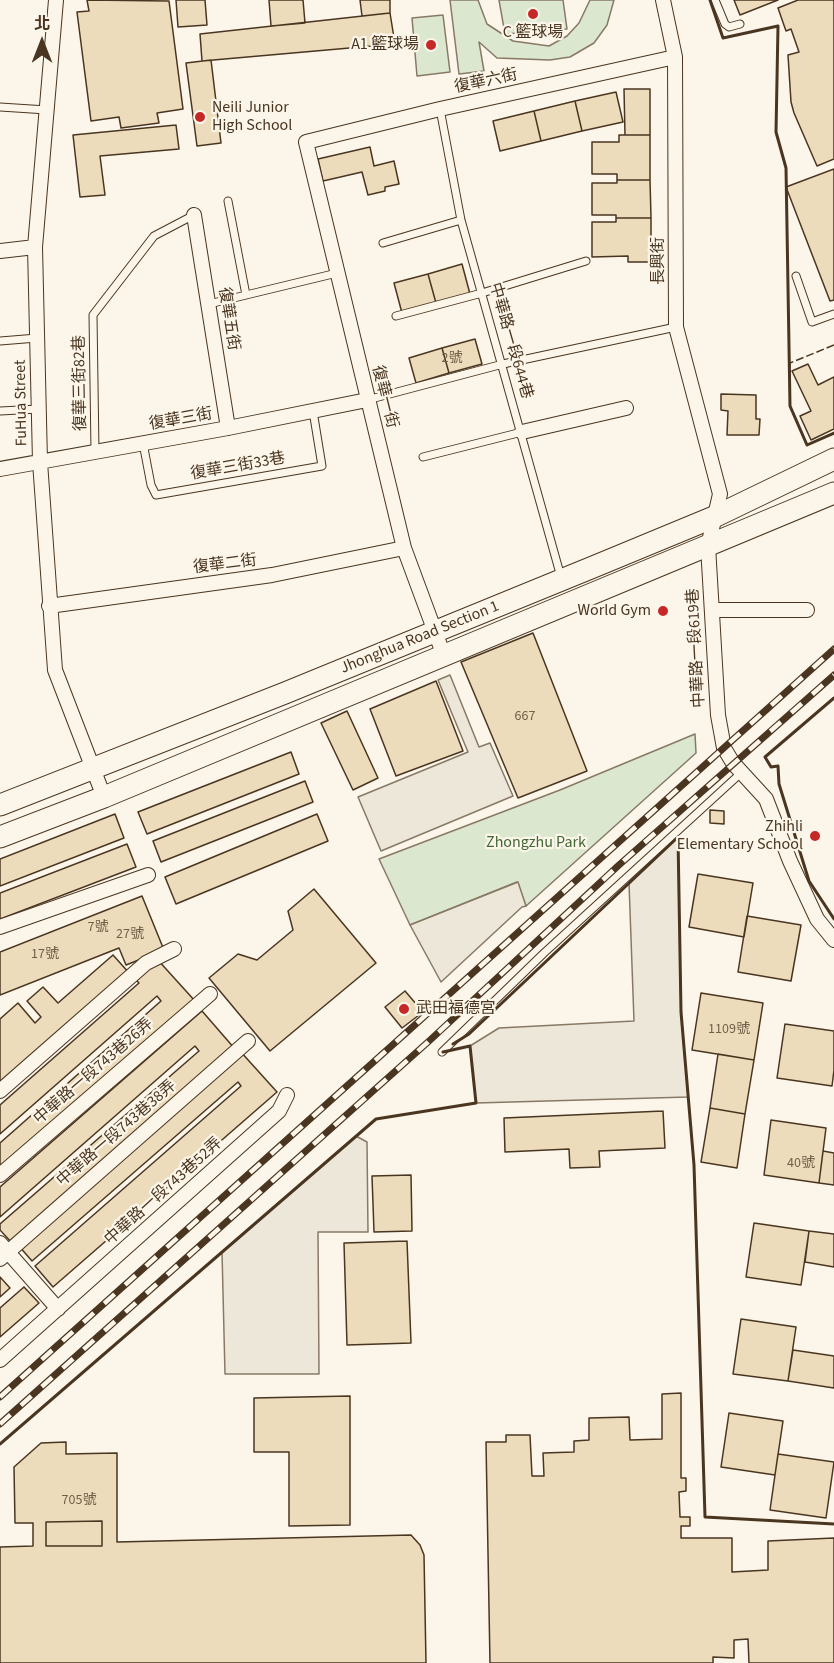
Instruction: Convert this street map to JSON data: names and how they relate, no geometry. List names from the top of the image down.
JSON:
{
  "streets": {
    "main road": ["Jhonghua Road Section 1"],
    "street": [
      "復華六街",
      "長興街",
      "復華五街",
      "復華一街",
      "FuHua Street",
      "復華三街",
      "復華二街",
      "中華路一段619巷",
      "中華路一段743巷26弄",
      "中華路一段743巷38弄",
      "中華路一段743巷52弄"
    ],
    "lane": ["中華路一段644巷", "復華三街82巷", "復華三街33巷"]
  },
  "crossings": [
    ["復華六街", "長興街"],
    ["復華六街", "中華路一段644巷"],
    ["復華六街", "復華一街"],
    ["長興街", "Jhonghua Road Section 1"],
    ["長興街", "中華路一段619巷"],
    ["復華五街", "復華三街82巷"],
    ["復華五街", "復華三街"],
    ["中華路一段644巷", "Jhonghua Road Section 1"],
    ["復華三街82巷", "復華三街"],
    ["復華一街", "復華三街"],
    ["復華一街", "復華二街"],
    ["復華一街", "Jhonghua Road Section 1"],
    ["FuHua Street", "復華三街"],
    ["FuHua Street", "復華二街"],
    ["FuHua Street", "Jhonghua Road Section 1"],
    ["復華三街", "復華三街33巷"],
    ["Jhonghua Road Section 1", "中華路一段619巷"]
  ],
  "parks": ["Zhongzhu Park"],
  "places": [
    "C 籃球場",
    "A1 籃球場",
    "Neili Junior High School",
    "World Gym",
    "Zhihli Elementary School",
    "武田福德宮"
  ],
  "house_numbers": [
    "2號",
    "667",
    "7號",
    "27號",
    "17號",
    "1109號",
    "40號",
    "705號"
  ],
  "north": "top"
}
